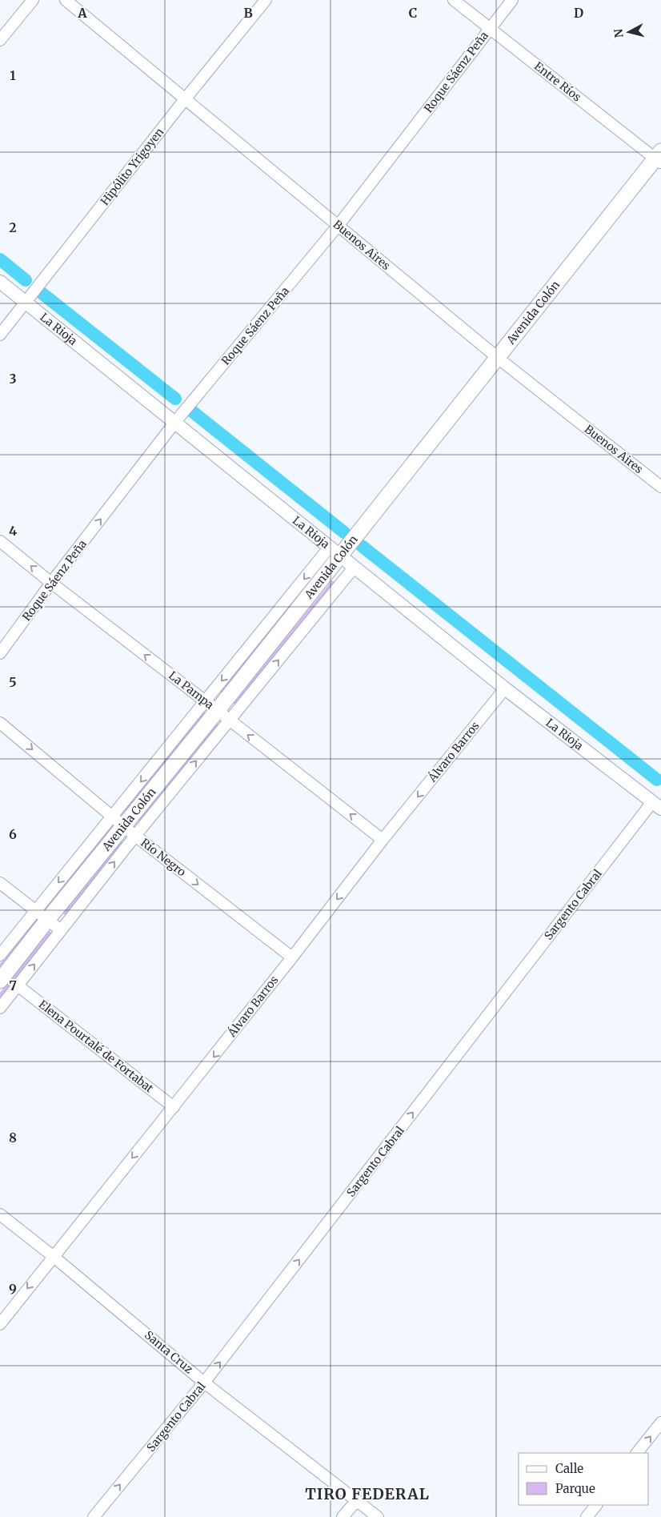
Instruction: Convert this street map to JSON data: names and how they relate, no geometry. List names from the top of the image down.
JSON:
{
  "streets": {
    "main road": ["Avenida Colón"],
    "street": [
      "Roque Sáenz Peña",
      "Entre Ríos",
      "Hipólito Yrigoyen",
      "Buenos Aires",
      "La Rioja",
      "La Pampa",
      "Álvaro Barros",
      "Río Negro",
      "Sargento Cabral",
      "Elena Pourtalé de Fortabat",
      "Santa Cruz"
    ]
  },
  "crossings": [
    ["Roque Sáenz Peña", "Entre Ríos"],
    ["Roque Sáenz Peña", "Buenos Aires"],
    ["Roque Sáenz Peña", "La Rioja"],
    ["Roque Sáenz Peña", "La Pampa"],
    ["Entre Ríos", "Avenida Colón"],
    ["Hipólito Yrigoyen", "Buenos Aires"],
    ["Hipólito Yrigoyen", "La Rioja"],
    ["Buenos Aires", "Avenida Colón"],
    ["Avenida Colón", "La Rioja"],
    ["Avenida Colón", "La Pampa"],
    ["Avenida Colón", "Río Negro"],
    ["Avenida Colón", "Elena Pourtalé de Fortabat"],
    ["La Rioja", "Álvaro Barros"],
    ["La Rioja", "Sargento Cabral"],
    ["La Pampa", "Álvaro Barros"],
    ["Álvaro Barros", "Río Negro"],
    ["Álvaro Barros", "Elena Pourtalé de Fortabat"],
    ["Álvaro Barros", "Santa Cruz"],
    ["Sargento Cabral", "Santa Cruz"]
  ],
  "one_way": [
    "La Pampa",
    "Álvaro Barros",
    "Río Negro",
    "Sargento Cabral"
  ],
  "districts": ["TIRO FEDERAL"],
  "legend": ["Calle", "Parque"],
  "north": "left",
  "grid": {
    "columns": [
      "A",
      "B",
      "C",
      "D"
    ],
    "rows": [
      "1",
      "2",
      "3",
      "4",
      "5",
      "6",
      "7",
      "8",
      "9"
    ]
  }
}
